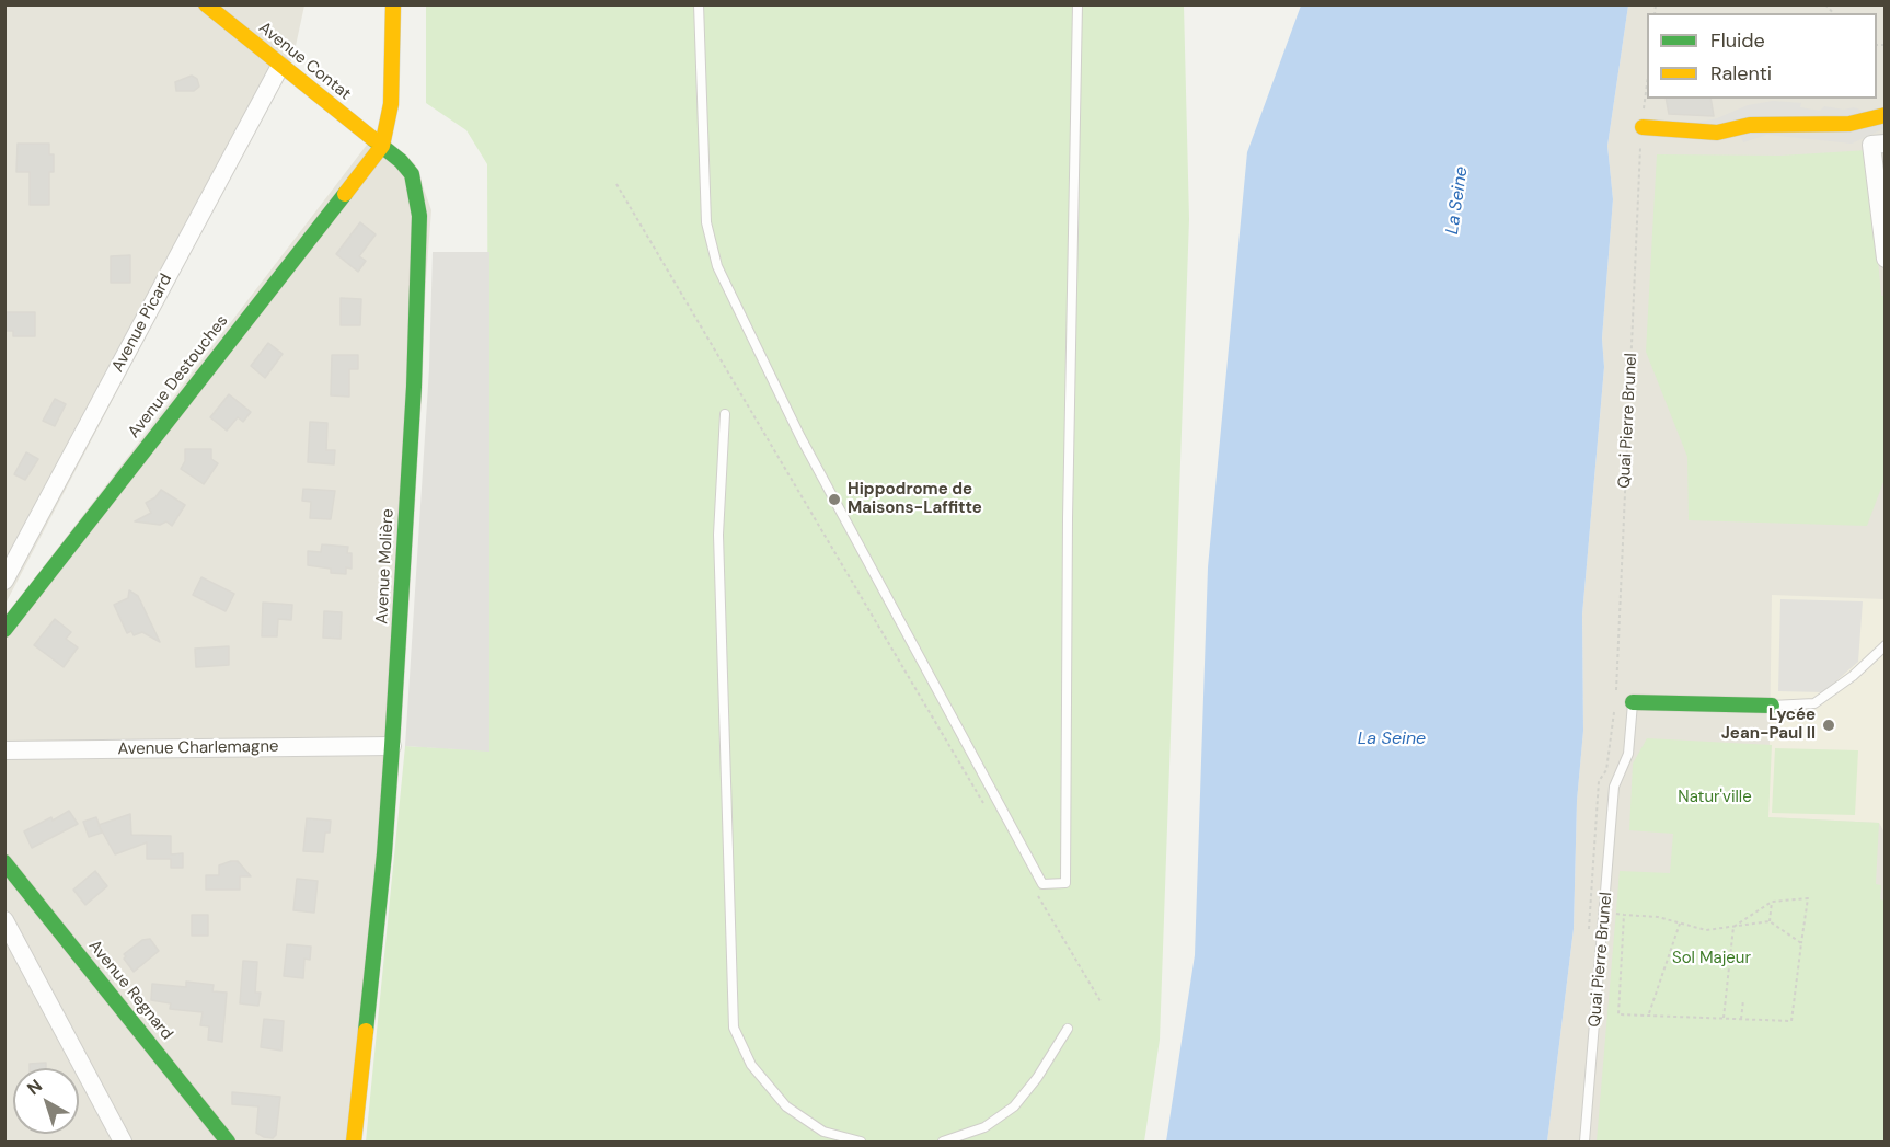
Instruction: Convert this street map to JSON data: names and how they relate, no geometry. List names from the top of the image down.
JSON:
{
  "streets": {
    "street": [
      "Avenue Contat",
      "Avenue Picard",
      "Avenue Destouches",
      "Avenue Molière",
      "Avenue Charlemagne",
      "Avenue Regnard"
    ],
    "lane": ["Quai Pierre Brunel"]
  },
  "crossings": [
    ["Avenue Contat", "Avenue Picard"],
    ["Avenue Contat", "Avenue Destouches"],
    ["Avenue Contat", "Avenue Molière"],
    ["Avenue Destouches", "Avenue Molière"],
    ["Avenue Molière", "Avenue Charlemagne"]
  ],
  "water": ["La Seine"],
  "parks": ["Natur'ville", "Sol Majeur"],
  "places": ["Hippodrome de Maisons-Laffitte", "Lycée Jean-Paul II"],
  "legend": ["Fluide", "Ralenti"],
  "north": "top left"
}
